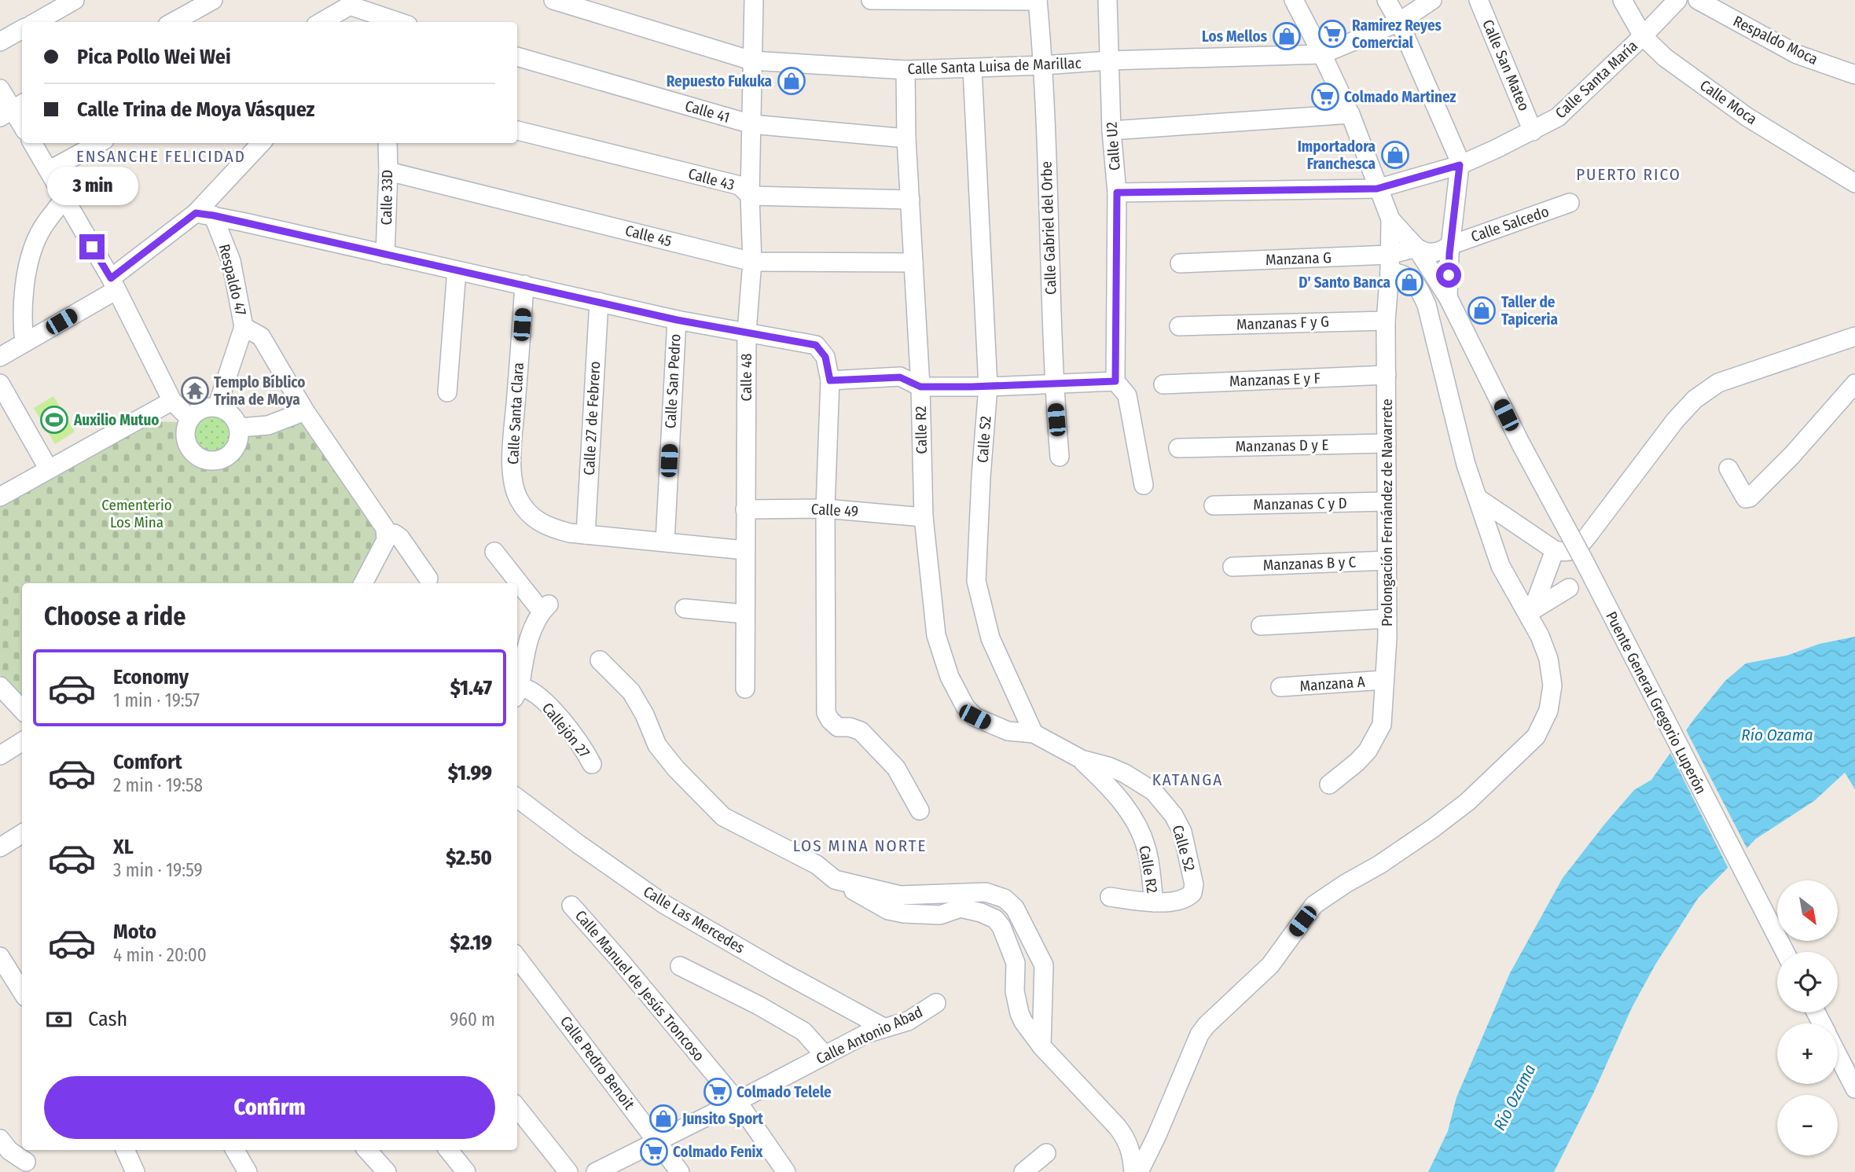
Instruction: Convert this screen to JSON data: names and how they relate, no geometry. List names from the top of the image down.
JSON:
{
  "streets": {
    "street": [
      "Respaldo Moca",
      "Calle San Mateo",
      "Calle Santa Luisa de Marillac",
      "Calle Santa María",
      "Calle Moca",
      "Calle 41",
      "Calle U2",
      "Calle 43",
      "Calle 33D",
      "Calle Salcedo",
      "Calle Gabriel del Orbe",
      "Calle 45",
      "Manzana G",
      "Respaldo 47",
      "Manzanas F y G",
      "Calle 48",
      "Manzanas E y F",
      "Calle San Pedro",
      "Calle Santa Clara",
      "Calle 27 de Febrero",
      "Calle R2",
      "Calle S2",
      "Manzanas D y E",
      "Manzanas C y D",
      "Calle 49",
      "Prolongación Fernández de Navarrete",
      "Manzanas B y C",
      "Manzana A",
      "Puente General Gregorio Luperón",
      "Callejón 27",
      "Calle Las Mercedes",
      "Calle Manuel de Jesús Troncoso",
      "Calle Antonio Abad",
      "Calle Pedro Benoit"
    ]
  },
  "crossings": [
    ["Calle San Mateo", "Calle Santa María"],
    ["Calle Santa Luisa de Marillac", "Calle U2"],
    ["Calle Santa Luisa de Marillac", "Calle Gabriel del Orbe"],
    ["Calle Santa Luisa de Marillac", "Calle 48"],
    ["Calle Santa Luisa de Marillac", "Calle R2"],
    ["Calle Santa Luisa de Marillac", "Calle S2"],
    ["Calle Santa María", "Calle Moca"],
    ["Calle Santa María", "Calle U2"],
    ["Calle 41", "Calle 48"],
    ["Calle 41", "Calle R2"],
    ["Calle 43", "Calle 48"],
    ["Calle 43", "Calle R2"],
    ["Calle 33D", "Calle 45"],
    ["Calle Salcedo", "Manzana G"],
    ["Calle Salcedo", "Puente General Gregorio Luperón"],
    ["Calle 45", "Calle 48"],
    ["Calle 45", "Calle R2"],
    ["Manzana G", "Prolongación Fernández de Navarrete"],
    ["Manzana G", "Puente General Gregorio Luperón"],
    ["Manzanas F y G", "Prolongación Fernández de Navarrete"],
    ["Calle 48", "Calle Santa Clara"],
    ["Calle 48", "Calle 49"],
    ["Manzanas E y F", "Prolongación Fernández de Navarrete"],
    ["Calle San Pedro", "Calle Santa Clara"],
    ["Calle Santa Clara", "Calle 27 de Febrero"],
    ["Calle R2", "Calle S2"],
    ["Calle R2", "Calle 49"],
    ["Manzanas D y E", "Prolongación Fernández de Navarrete"],
    ["Manzanas C y D", "Prolongación Fernández de Navarrete"],
    ["Prolongación Fernández de Navarrete", "Manzanas B y C"],
    ["Prolongación Fernández de Navarrete", "Manzana A"],
    ["Prolongación Fernández de Navarrete", "Puente General Gregorio Luperón"],
    ["Calle Las Mercedes", "Calle Antonio Abad"],
    ["Calle Manuel de Jesús Troncoso", "Calle Antonio Abad"],
    ["Calle Antonio Abad", "Calle Pedro Benoit"]
  ],
  "districts": [
    "ENSANCHE FELICIDAD",
    "PUERTO RICO",
    "KATANGA",
    "LOS MINA NORTE"
  ],
  "water": ["Río Ozama"],
  "parks": ["Cementerio Los Mina"],
  "places": {
    "supermarket": [
      "Ramirez Reyes Comercial",
      "Colmado Martinez",
      "Colmado Telele",
      "Colmado Fenix"
    ],
    "shop": [
      "Los Mellos",
      "Repuesto Fukuka",
      "Importadora Franchesca",
      "D' Santo Banca",
      "Taller de Tapiceria",
      "Junsito Sport"
    ],
    "temple": ["Templo Bíblico Trina de Moya"],
    "sports": ["Auxilio Mutuo"]
  },
  "north": "bottom right",
  "page": {
    "banner": ["Pica Pollo Wei Wei", "Calle Trina de Moya Vásquez"],
    "bubble": "3 min",
    "heading": "Choose a ride",
    "list": [
      {
        "name": "Economy",
        "note": "1 min · 19:57",
        "value": "$1.47"
      },
      {
        "name": "Comfort",
        "note": "2 min · 19:58",
        "value": "$1.99"
      },
      {
        "name": "XL",
        "note": "3 min · 19:59",
        "value": "$2.50"
      },
      {
        "name": "Moto",
        "note": "4 min · 20:00",
        "value": "$2.19"
      }
    ],
    "map_buttons": ["+", "−"],
    "pay": ["Cash", "960 m"],
    "buttons": "Confirm"
  }
}
